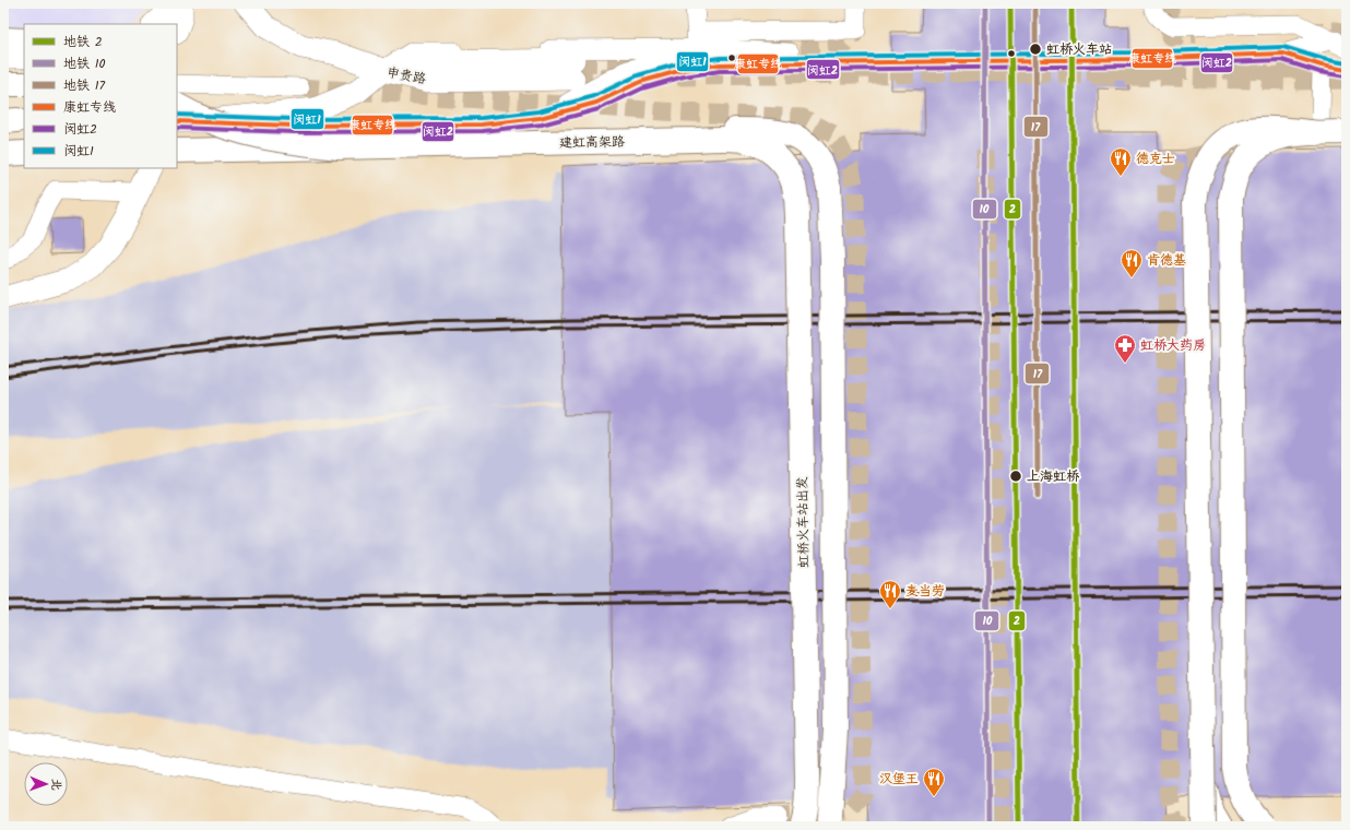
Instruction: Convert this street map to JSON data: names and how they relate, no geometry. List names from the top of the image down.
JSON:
{
  "streets": {
    "highway": ["建虹高架路", "虹桥火车站出发"],
    "main road": ["申贵路"]
  },
  "crossings": [
    ["建虹高架路", "虹桥火车站出发"]
  ],
  "places": {
    "other": ["虹桥火车站", "上海虹桥"],
    "restaurant": [
      "德克士",
      "肯德基",
      "麦当劳",
      "汉堡王"
    ],
    "pharmacy": ["虹桥大药房"]
  },
  "lines": [
    "metro line 2",
    "metro line 10",
    "metro line 17",
    "transit line 闵虹1",
    "transit line 康虹专线",
    "transit line 闵虹2"
  ],
  "legend": [
    "地铁 2",
    "地铁 10",
    "地铁 17",
    "康虹专线",
    "闵虹2",
    "闵虹1"
  ],
  "north": "right"
}
